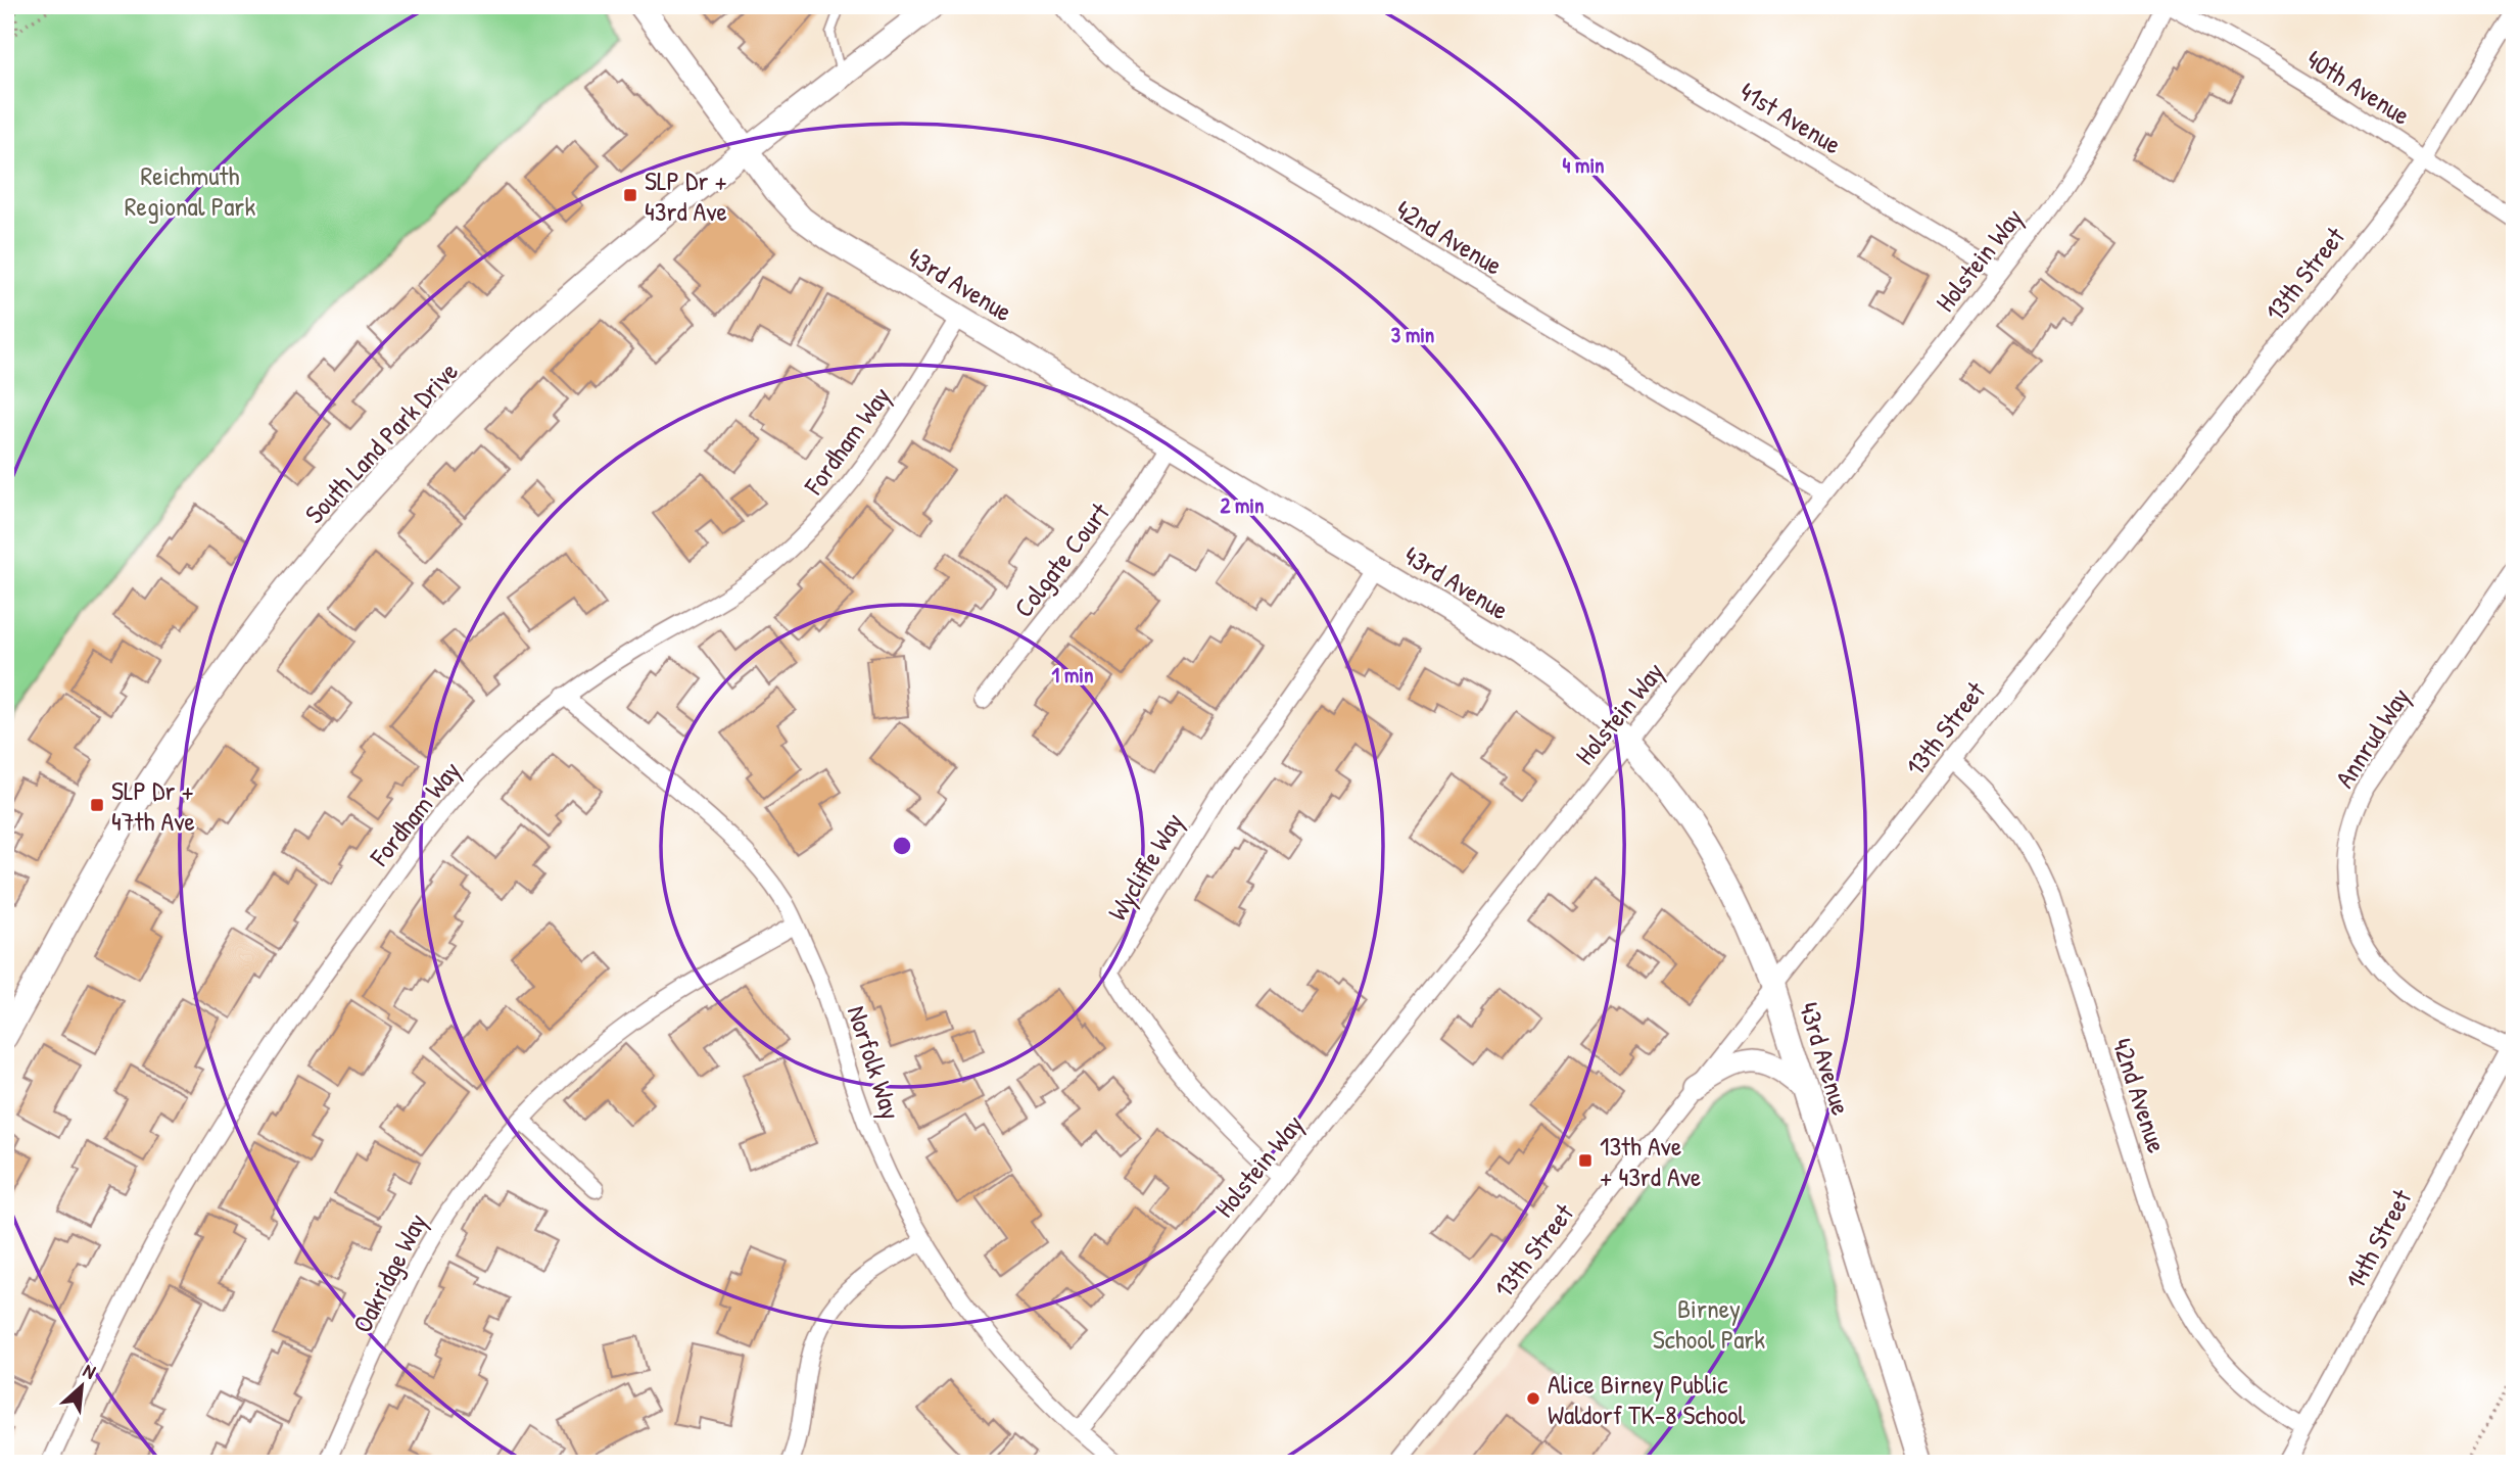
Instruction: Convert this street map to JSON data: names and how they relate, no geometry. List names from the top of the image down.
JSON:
{
  "streets": {
    "street": [
      "40th Avenue",
      "41st Avenue",
      "42nd Avenue",
      "Holstein Way",
      "13th Street",
      "43rd Avenue",
      "Fordham Way",
      "South Land Park Drive",
      "Colgate Court",
      "Annrud Way",
      "Wycliffe Way",
      "Norfolk Way",
      "14th Street",
      "Oakridge Way"
    ]
  },
  "crossings": [
    ["40th Avenue", "Holstein Way"],
    ["40th Avenue", "13th Street"],
    ["41st Avenue", "Holstein Way"],
    ["42nd Avenue", "Holstein Way"],
    ["42nd Avenue", "13th Street"],
    ["42nd Avenue", "14th Street"],
    ["Holstein Way", "43rd Avenue"],
    ["Holstein Way", "Wycliffe Way"],
    ["Holstein Way", "Norfolk Way"],
    ["13th Street", "43rd Avenue"],
    ["43rd Avenue", "Fordham Way"],
    ["43rd Avenue", "South Land Park Drive"],
    ["43rd Avenue", "Colgate Court"],
    ["43rd Avenue", "Wycliffe Way"],
    ["Fordham Way", "Norfolk Way"],
    ["Annrud Way", "14th Street"],
    ["Norfolk Way", "Oakridge Way"]
  ],
  "parks": ["Reichmuth Regional Park", "Birney School Park"],
  "places": {
    "transit": ["SLP Dr + 43rd Ave", "SLP Dr + 47th Ave", "13th Ave + 43rd Ave"],
    "other": ["Alice Birney Public Waldorf TK-8 School"]
  },
  "north": "top right",
  "rings": [
    "4 min",
    "3 min",
    "2 min",
    "1 min"
  ]
}
